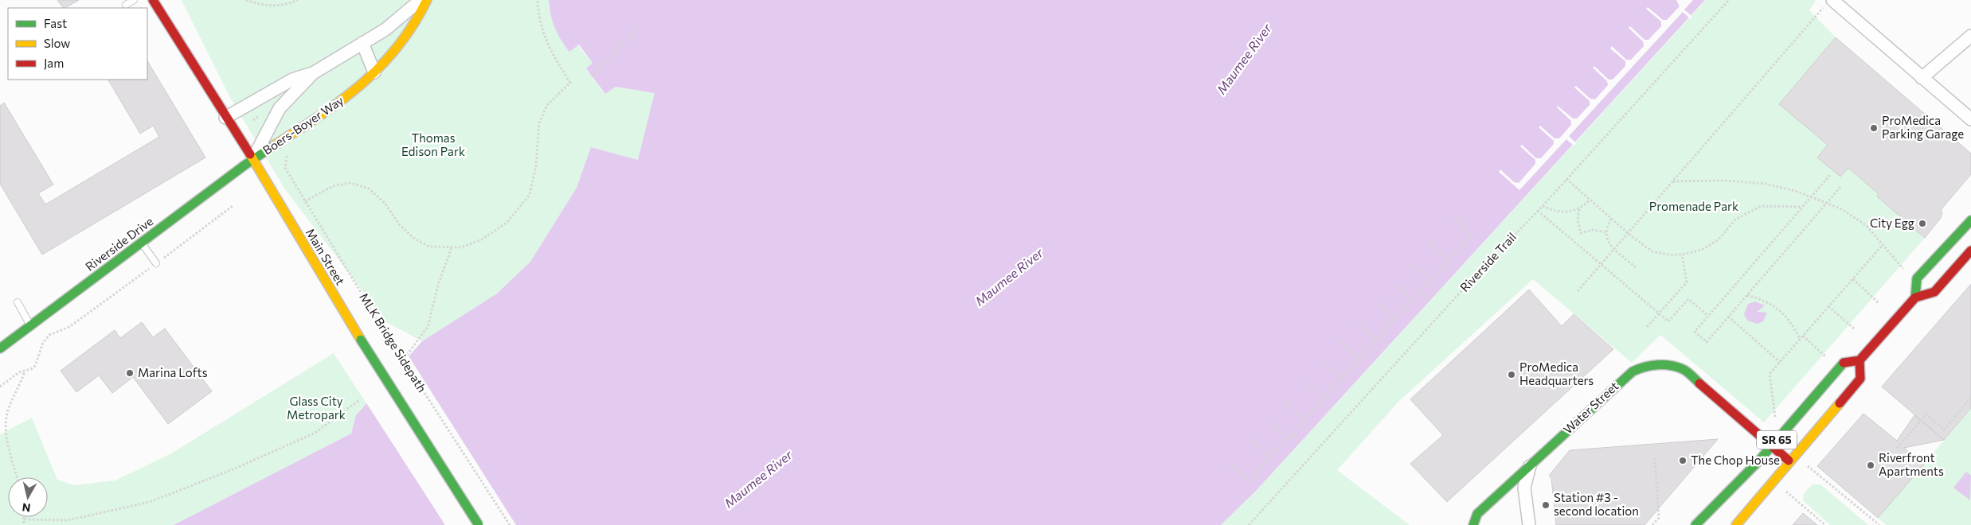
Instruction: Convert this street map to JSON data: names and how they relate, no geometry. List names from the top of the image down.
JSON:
{
  "streets": {
    "main road": [
      "Boers-Boyer Way",
      "Riverside Drive",
      "Main Street",
      "Water Street",
      "SR 65"
    ],
    "path": ["Riverside Trail", "MLK Bridge Sidepath"]
  },
  "crossings": [
    ["Boers-Boyer Way", "Riverside Drive"],
    ["Boers-Boyer Way", "Main Street"],
    ["Riverside Drive", "Main Street"],
    ["Water Street", "SR 65"]
  ],
  "water": ["Maumee River"],
  "parks": ["Thomas Edison Park", "Promenade Park", "Glass City Metropark"],
  "places": [
    "ProMedica Parking Garage",
    "City Egg",
    "Marina Lofts",
    "ProMedica Headquarters",
    "The Chop House",
    "Riverfront Apartments",
    "Station #3 - second location"
  ],
  "legend": ["Fast", "Slow", "Jam"],
  "north": "bottom"
}
